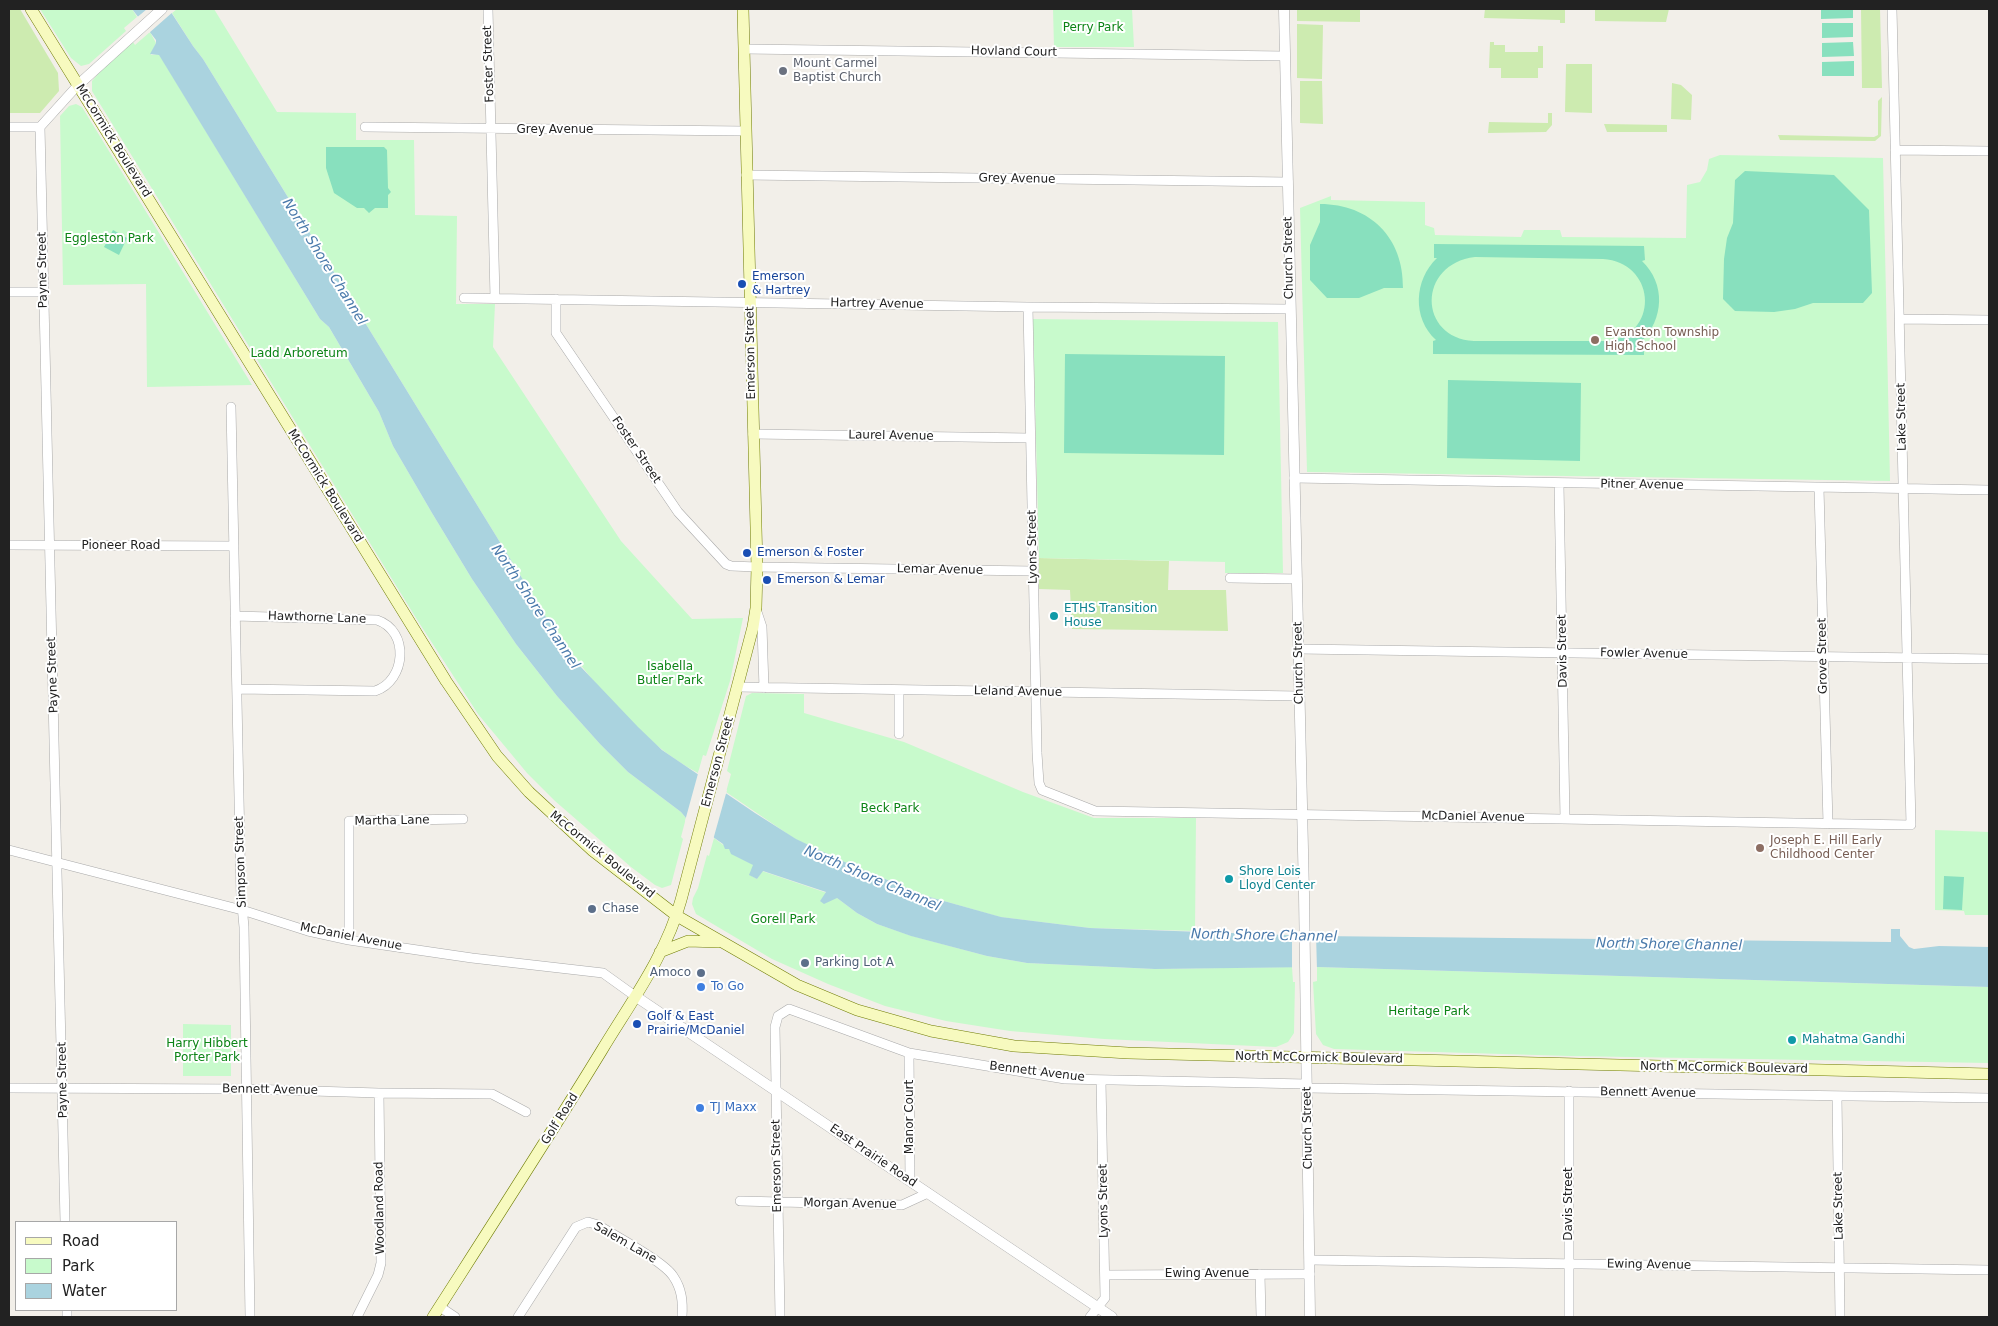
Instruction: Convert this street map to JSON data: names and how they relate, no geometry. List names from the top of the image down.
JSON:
{
  "streets": {
    "main road": [
      "McCormick Boulevard",
      "Emerson Street",
      "North McCormick Boulevard",
      "Golf Road"
    ],
    "street": [
      "Hovland Court",
      "Foster Street",
      "Grey Avenue",
      "Church Street",
      "Payne Street",
      "Hartrey Avenue",
      "Lake Street",
      "Laurel Avenue",
      "Pitner Avenue",
      "Pioneer Road",
      "Lyons Street",
      "Lemar Avenue",
      "Hawthorne Lane",
      "Davis Street",
      "Fowler Avenue",
      "Grove Street",
      "Leland Avenue",
      "McDaniel Avenue",
      "Martha Lane",
      "Simpson Street",
      "Bennett Avenue",
      "Manor Court",
      "East Prairie Road",
      "Morgan Avenue",
      "Woodland Road",
      "Salem Lane",
      "Ewing Avenue"
    ]
  },
  "crossings": [
    ["Hovland Court", "Church Street"],
    ["Hovland Court", "Emerson Street"],
    ["Foster Street", "Grey Avenue"],
    ["Foster Street", "Hartrey Avenue"],
    ["Foster Street", "Emerson Street"],
    ["Foster Street", "Lemar Avenue"],
    ["Grey Avenue", "Church Street"],
    ["Grey Avenue", "Emerson Street"],
    ["McCormick Boulevard", "Emerson Street"],
    ["McCormick Boulevard", "North McCormick Boulevard"],
    ["McCormick Boulevard", "Golf Road"],
    ["Church Street", "Hartrey Avenue"],
    ["Church Street", "Pitner Avenue"],
    ["Church Street", "Fowler Avenue"],
    ["Church Street", "Leland Avenue"],
    ["Church Street", "McDaniel Avenue"],
    ["Church Street", "North McCormick Boulevard"],
    ["Church Street", "Bennett Avenue"],
    ["Church Street", "Ewing Avenue"],
    ["Payne Street", "Pioneer Road"],
    ["Payne Street", "McDaniel Avenue"],
    ["Payne Street", "Bennett Avenue"],
    ["Hartrey Avenue", "Emerson Street"],
    ["Hartrey Avenue", "Lyons Street"],
    ["Emerson Street", "Laurel Avenue"],
    ["Emerson Street", "Lemar Avenue"],
    ["Emerson Street", "Leland Avenue"],
    ["Emerson Street", "North McCormick Boulevard"],
    ["Emerson Street", "Bennett Avenue"],
    ["Emerson Street", "Golf Road"],
    ["Emerson Street", "East Prairie Road"],
    ["Emerson Street", "Morgan Avenue"],
    ["Lake Street", "Pitner Avenue"],
    ["Lake Street", "Fowler Avenue"],
    ["Lake Street", "McDaniel Avenue"],
    ["Lake Street", "Bennett Avenue"],
    ["Lake Street", "Ewing Avenue"],
    ["Laurel Avenue", "Lyons Street"],
    ["Pitner Avenue", "Davis Street"],
    ["Pitner Avenue", "Grove Street"],
    ["Pioneer Road", "Simpson Street"],
    ["Lyons Street", "Lemar Avenue"],
    ["Lyons Street", "Leland Avenue"],
    ["Lyons Street", "McDaniel Avenue"],
    ["Lyons Street", "Bennett Avenue"],
    ["Lyons Street", "East Prairie Road"],
    ["Lyons Street", "Ewing Avenue"],
    ["Hawthorne Lane", "Simpson Street"],
    ["Davis Street", "Fowler Avenue"],
    ["Davis Street", "McDaniel Avenue"],
    ["Davis Street", "Bennett Avenue"],
    ["Davis Street", "Ewing Avenue"],
    ["Fowler Avenue", "Grove Street"],
    ["Grove Street", "McDaniel Avenue"],
    ["McDaniel Avenue", "Martha Lane"],
    ["McDaniel Avenue", "Simpson Street"],
    ["McDaniel Avenue", "Golf Road"],
    ["McDaniel Avenue", "East Prairie Road"],
    ["Simpson Street", "Bennett Avenue"],
    ["North McCormick Boulevard", "Golf Road"],
    ["Bennett Avenue", "Manor Court"],
    ["Bennett Avenue", "Woodland Road"],
    ["Manor Court", "East Prairie Road"],
    ["Golf Road", "East Prairie Road"],
    ["East Prairie Road", "Morgan Avenue"]
  ],
  "water": ["North Shore Channel"],
  "parks": [
    "Perry Park",
    "Eggleston Park",
    "Ladd Arboretum",
    "Isabella Butler Park",
    "Beck Park",
    "Gorell Park",
    "Heritage Park",
    "Harry Hibbert Porter Park"
  ],
  "places": [
    "Mount Carmel Baptist Church",
    "Emerson & Hartrey",
    "Evanston Township High School",
    "Emerson & Foster",
    "Emerson & Lemar",
    "ETHS Transition House",
    "Joseph E. Hill Early Childhood Center",
    "Shore Lois Lloyd Center",
    "Chase",
    "Parking Lot A",
    "Amoco",
    "To Go",
    "Golf & East Prairie/McDaniel",
    "Mahatma Gandhi",
    "TJ Maxx"
  ],
  "legend": ["Road", "Park", "Water"]
}
